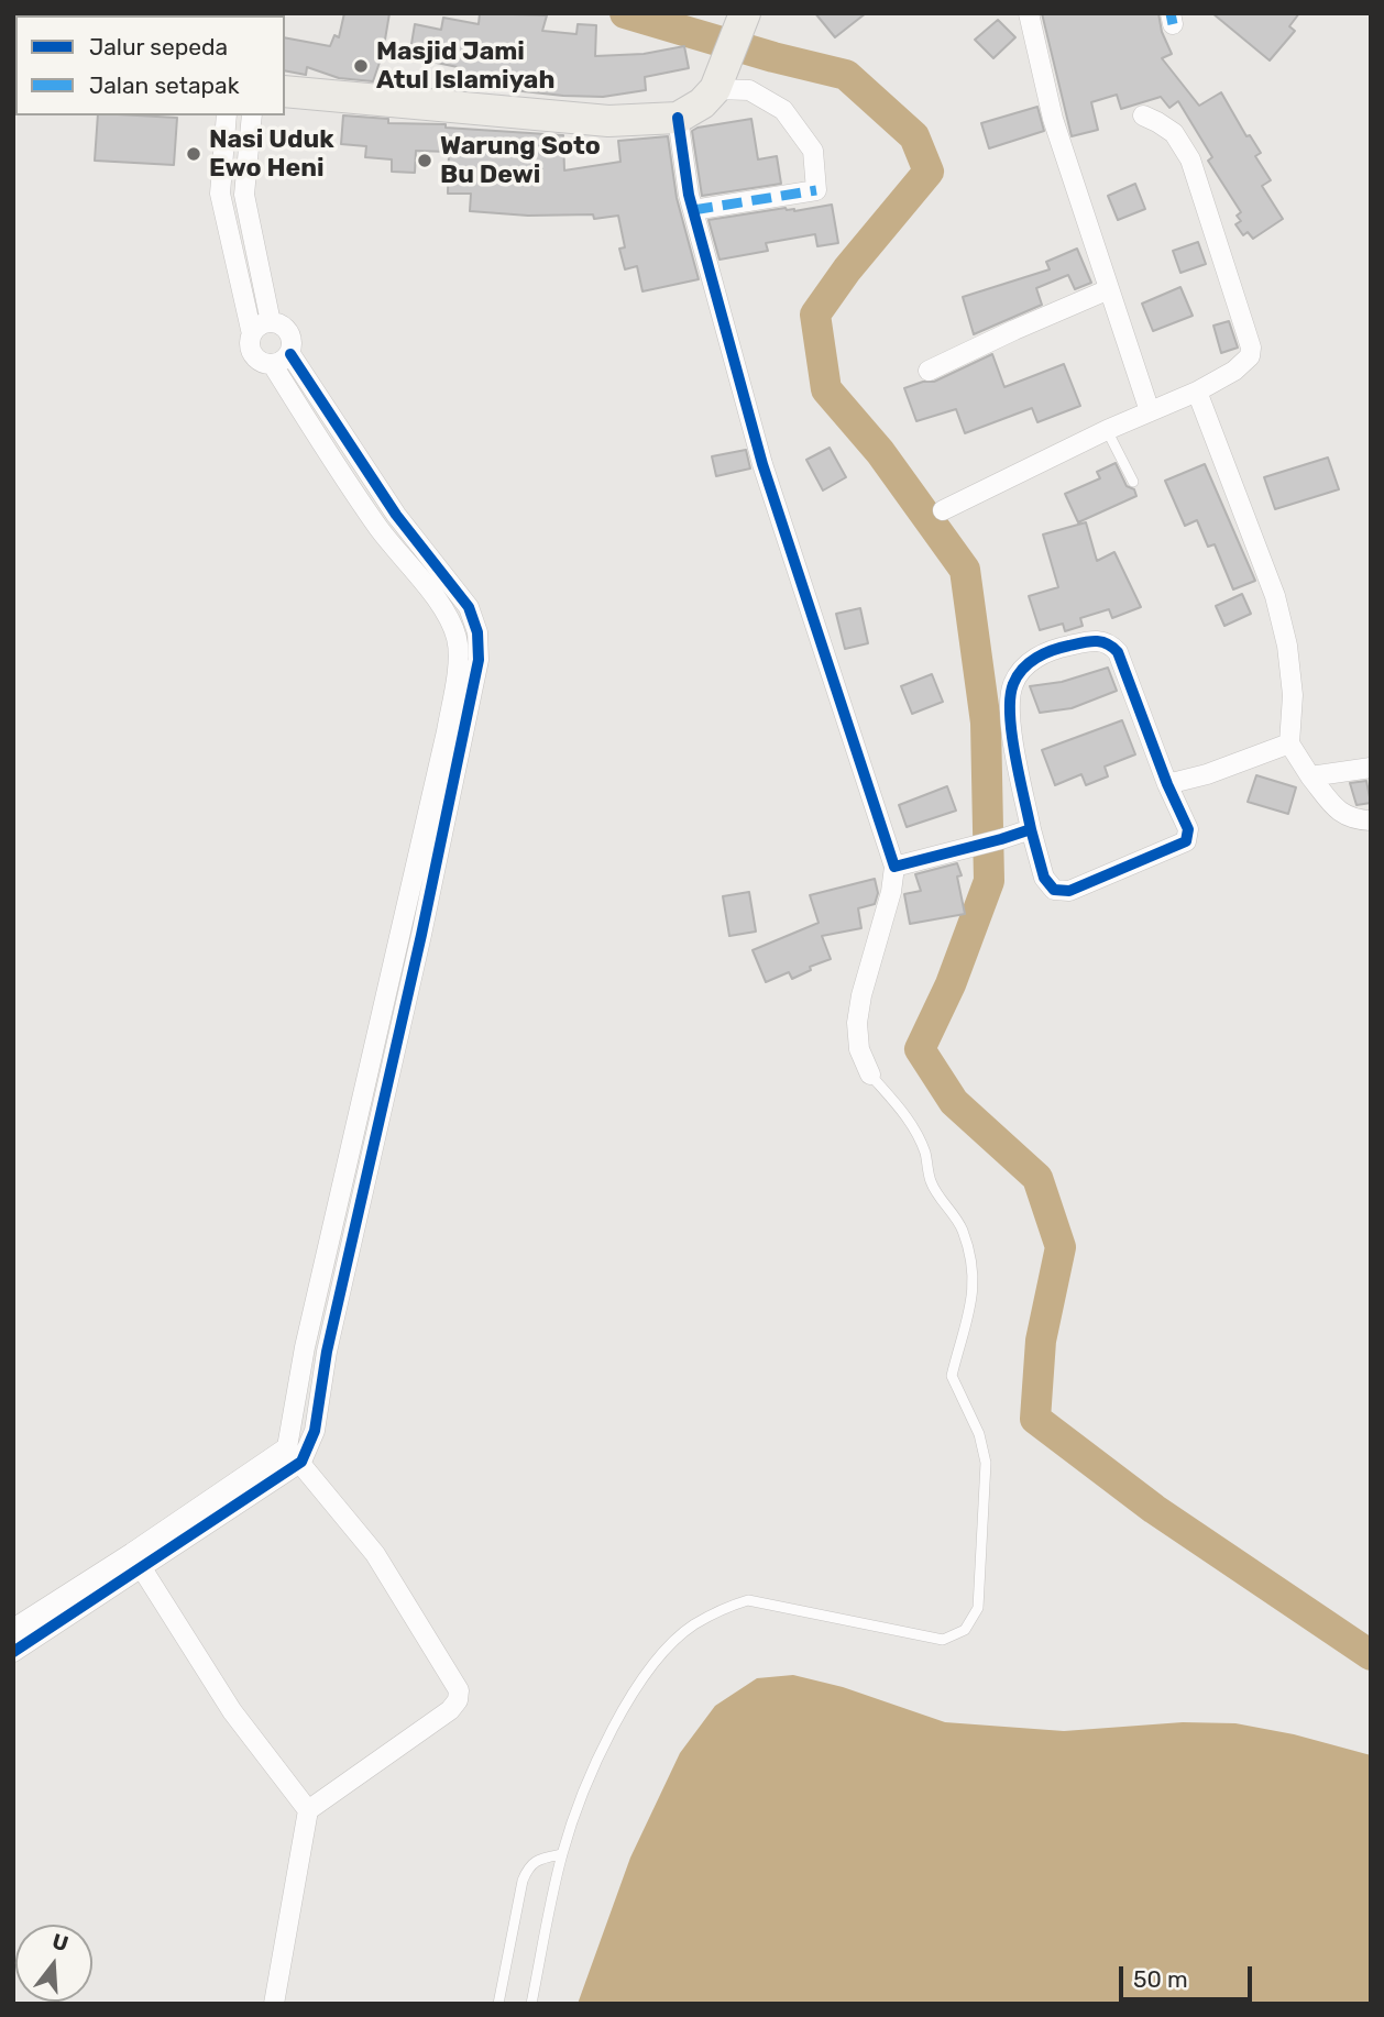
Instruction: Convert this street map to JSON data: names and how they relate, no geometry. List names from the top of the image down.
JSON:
{
  "places": ["Masjid Jami Atul Islamiyah", "Nasi Uduk Ewo Heni", "Warung Soto Bu Dewi"],
  "legend": ["Jalur sepeda", "Jalan setapak"],
  "scale_bar": "50 m",
  "north": "top"
}
